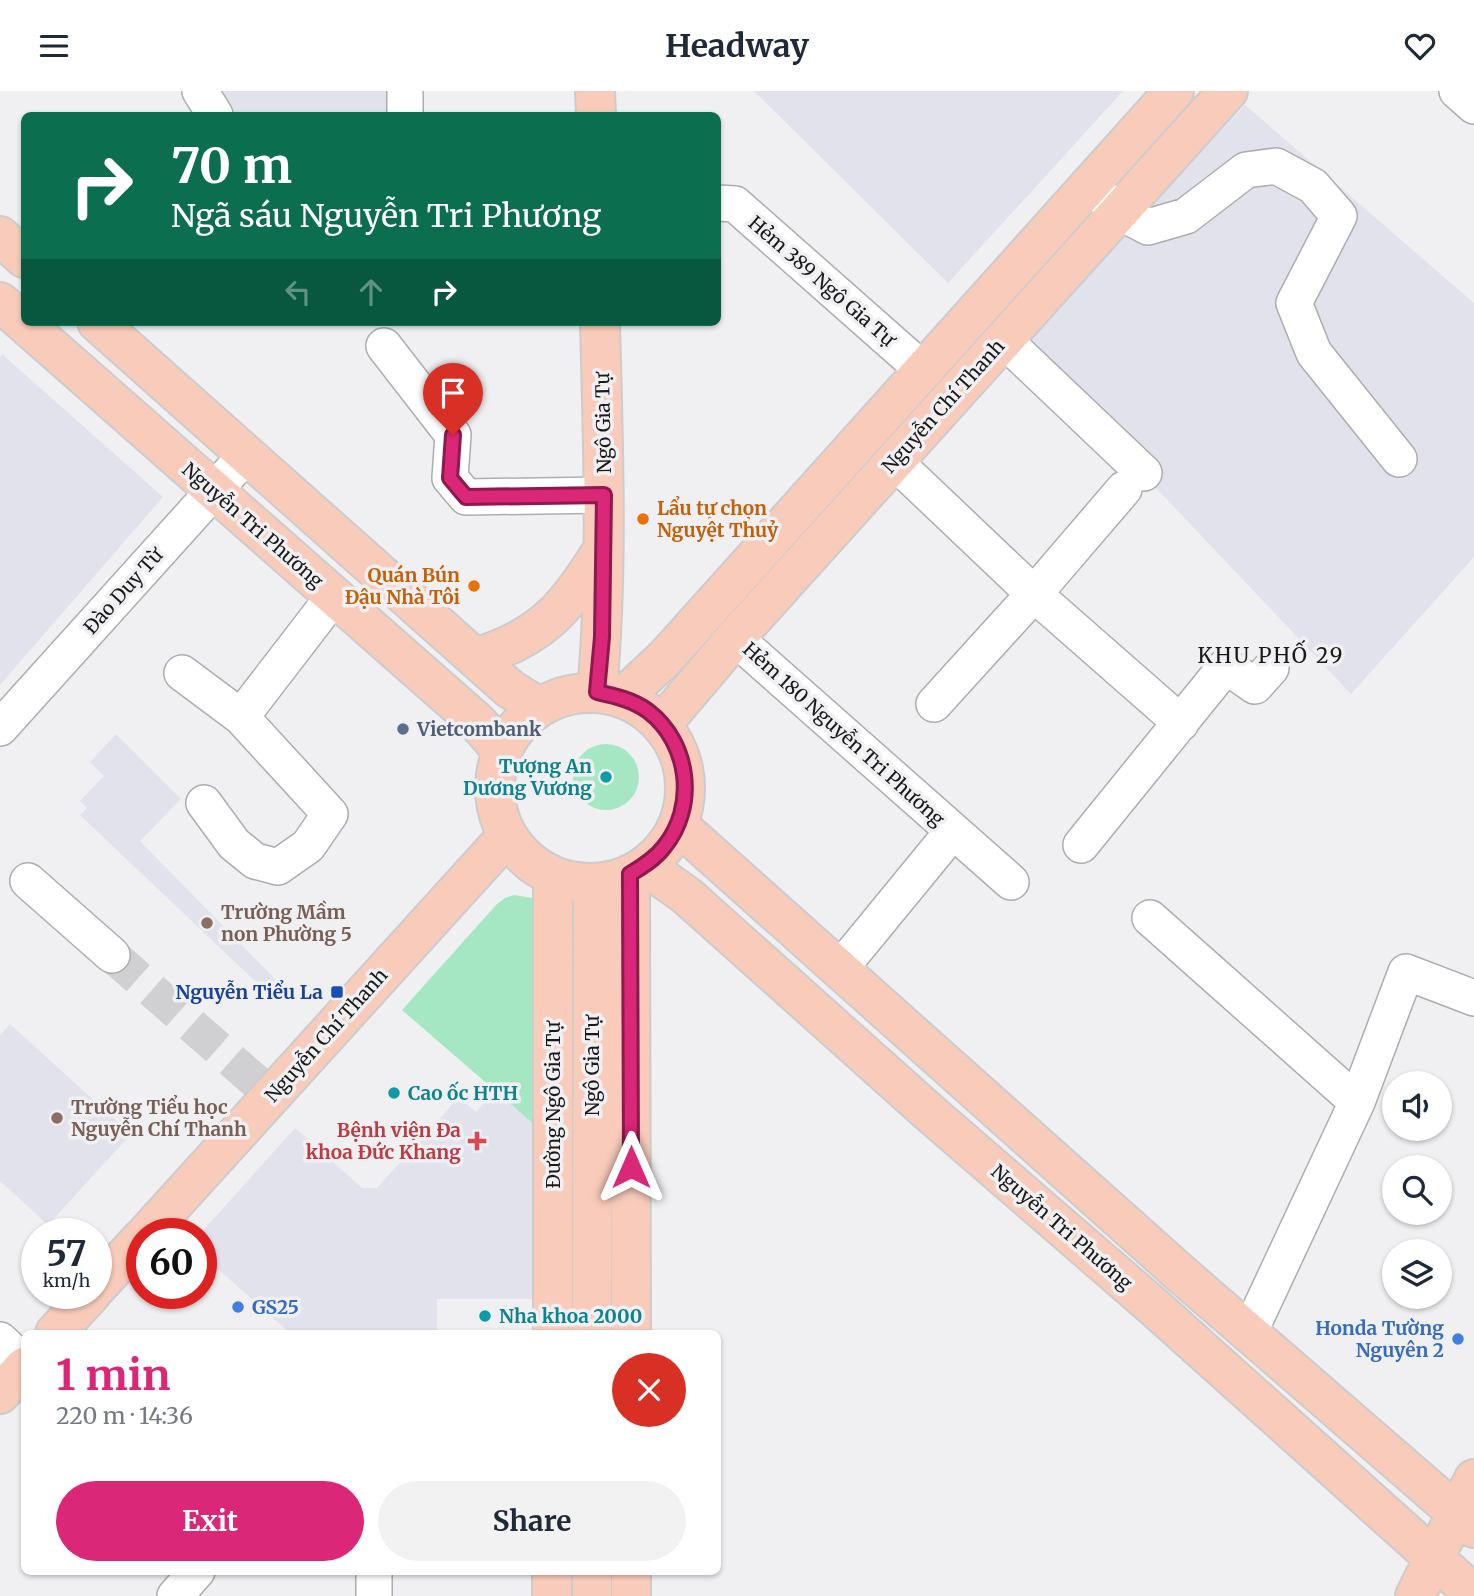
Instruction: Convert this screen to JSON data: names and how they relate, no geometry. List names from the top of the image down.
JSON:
{
  "streets": {
    "main road": [
      "Nguyễn Chí Thanh",
      "Ngô Gia Tự",
      "Nguyễn Tri Phương",
      "Đường Ngô Gia Tự"
    ],
    "street": ["Hẻm 389 Ngô Gia Tự", "Đào Duy Từ", "Hẻm 180 Nguyễn Tri Phương"]
  },
  "crossings": [
    ["Hẻm 389 Ngô Gia Tự", "Nguyễn Chí Thanh"],
    ["Nguyễn Chí Thanh", "Ngô Gia Tự"],
    ["Nguyễn Chí Thanh", "Nguyễn Tri Phương"],
    ["Nguyễn Chí Thanh", "Hẻm 180 Nguyễn Tri Phương"],
    ["Nguyễn Chí Thanh", "Đường Ngô Gia Tự"],
    ["Ngô Gia Tự", "Nguyễn Tri Phương"],
    ["Ngô Gia Tự", "Đường Ngô Gia Tự"],
    ["Nguyễn Tri Phương", "Đào Duy Từ"],
    ["Nguyễn Tri Phương", "Đường Ngô Gia Tự"]
  ],
  "districts": ["KHU PHỐ 29"],
  "places": {
    "other": [
      "Lẩu tự chọn Nguyệt Thuỷ",
      "Quán Bún Đậu Nhà Tôi",
      "Vietcombank",
      "Tượng An Dương Vương",
      "Trường Mầm non Phường 5",
      "Cao ốc HTH",
      "Trường Tiểu học Nguyễn Chí Thanh",
      "GS25",
      "Nha khoa 2000",
      "Honda Tường Nguyên 2"
    ],
    "transit": ["Nguyễn Tiểu La"],
    "health": ["Bệnh viện Đa khoa Đức Khang"]
  },
  "page": {
    "header": "Headway",
    "turn": ["70 m", "Ngã sáu Nguyễn Tri Phương"],
    "speed": "57 km/h",
    "limit": "60",
    "heading": ["1 min", "220 m · 14:36"],
    "buttons": ["Exit", "Share"]
  }
}
